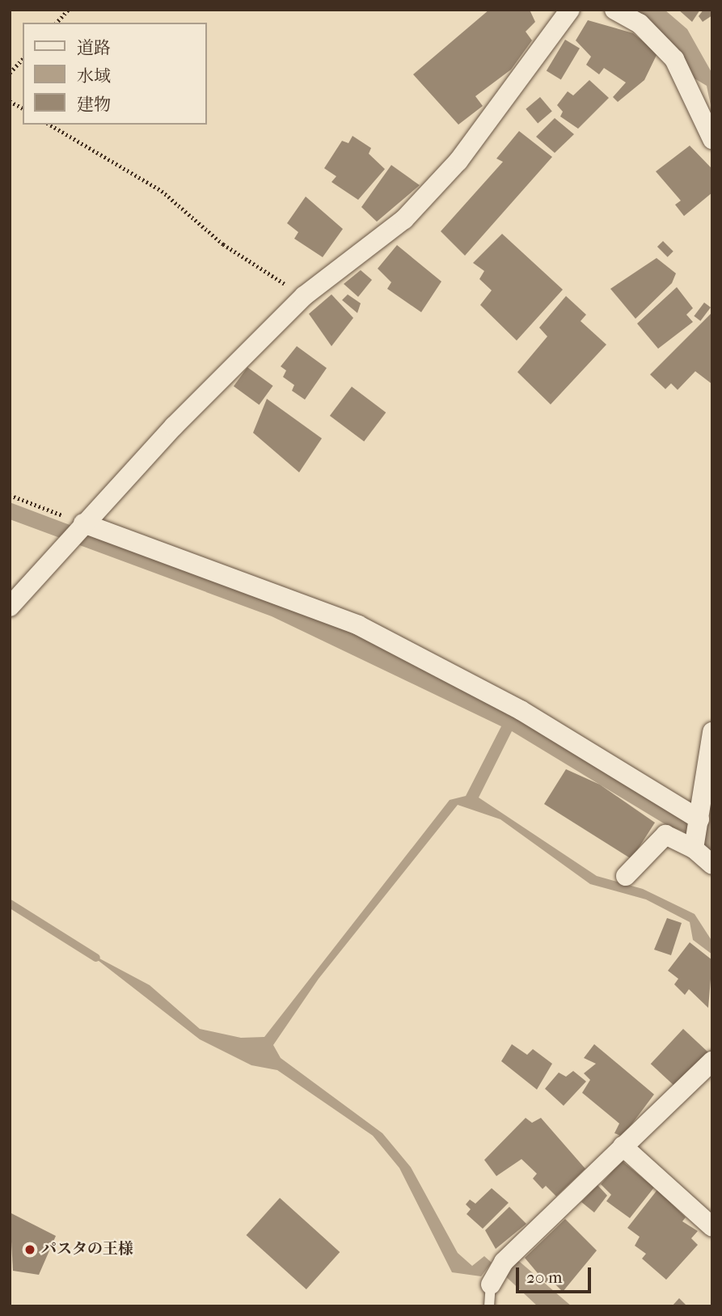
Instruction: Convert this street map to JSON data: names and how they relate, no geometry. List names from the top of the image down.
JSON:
{
  "places": ["パスタの王様"],
  "legend": ["道路", "水域", "建物"],
  "scale_bar": "20 m"
}
